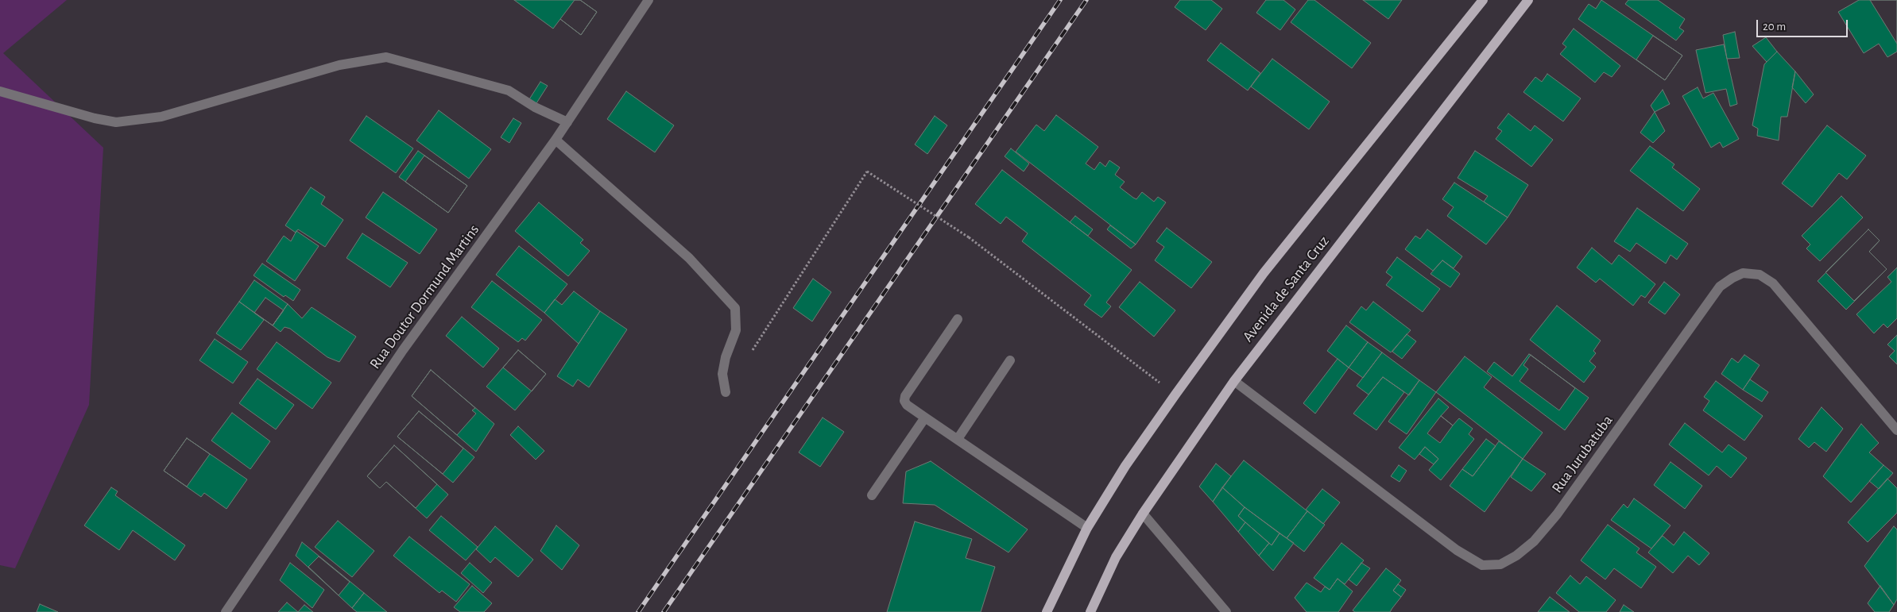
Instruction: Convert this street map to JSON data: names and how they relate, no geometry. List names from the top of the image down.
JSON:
{
  "streets": {
    "main road": ["Avenida de Santa Cruz"],
    "street": ["Rua Doutor Dormund Martins", "Rua Jurubatuba"]
  },
  "crossings": [
    ["Avenida de Santa Cruz", "Rua Jurubatuba"]
  ],
  "scale_bar": "20 m"
}
